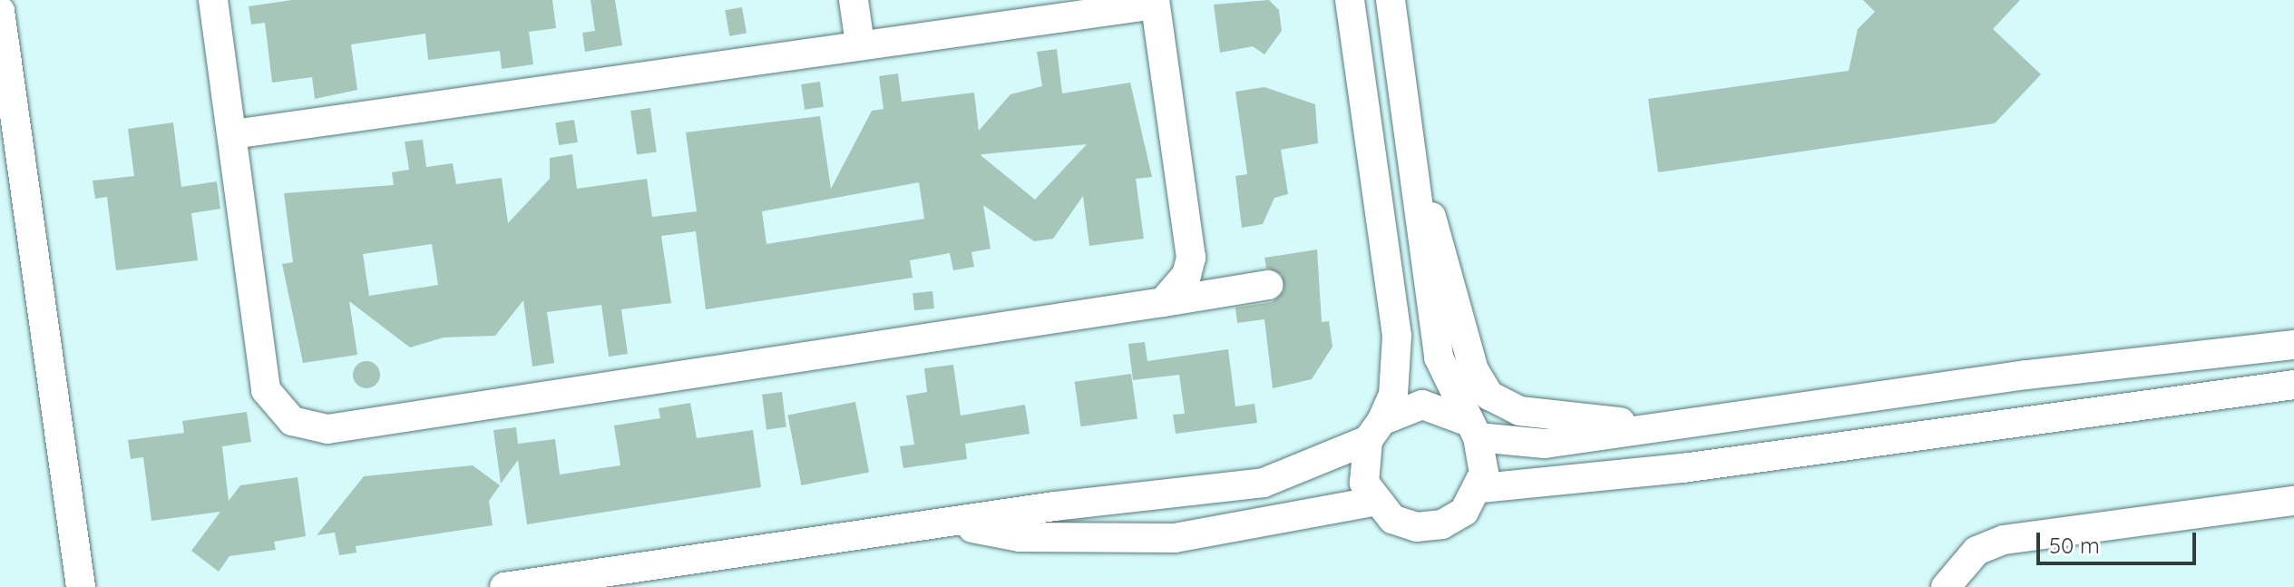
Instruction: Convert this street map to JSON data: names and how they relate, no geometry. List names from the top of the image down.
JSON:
{
  "scale_bar": "50 m"
}
